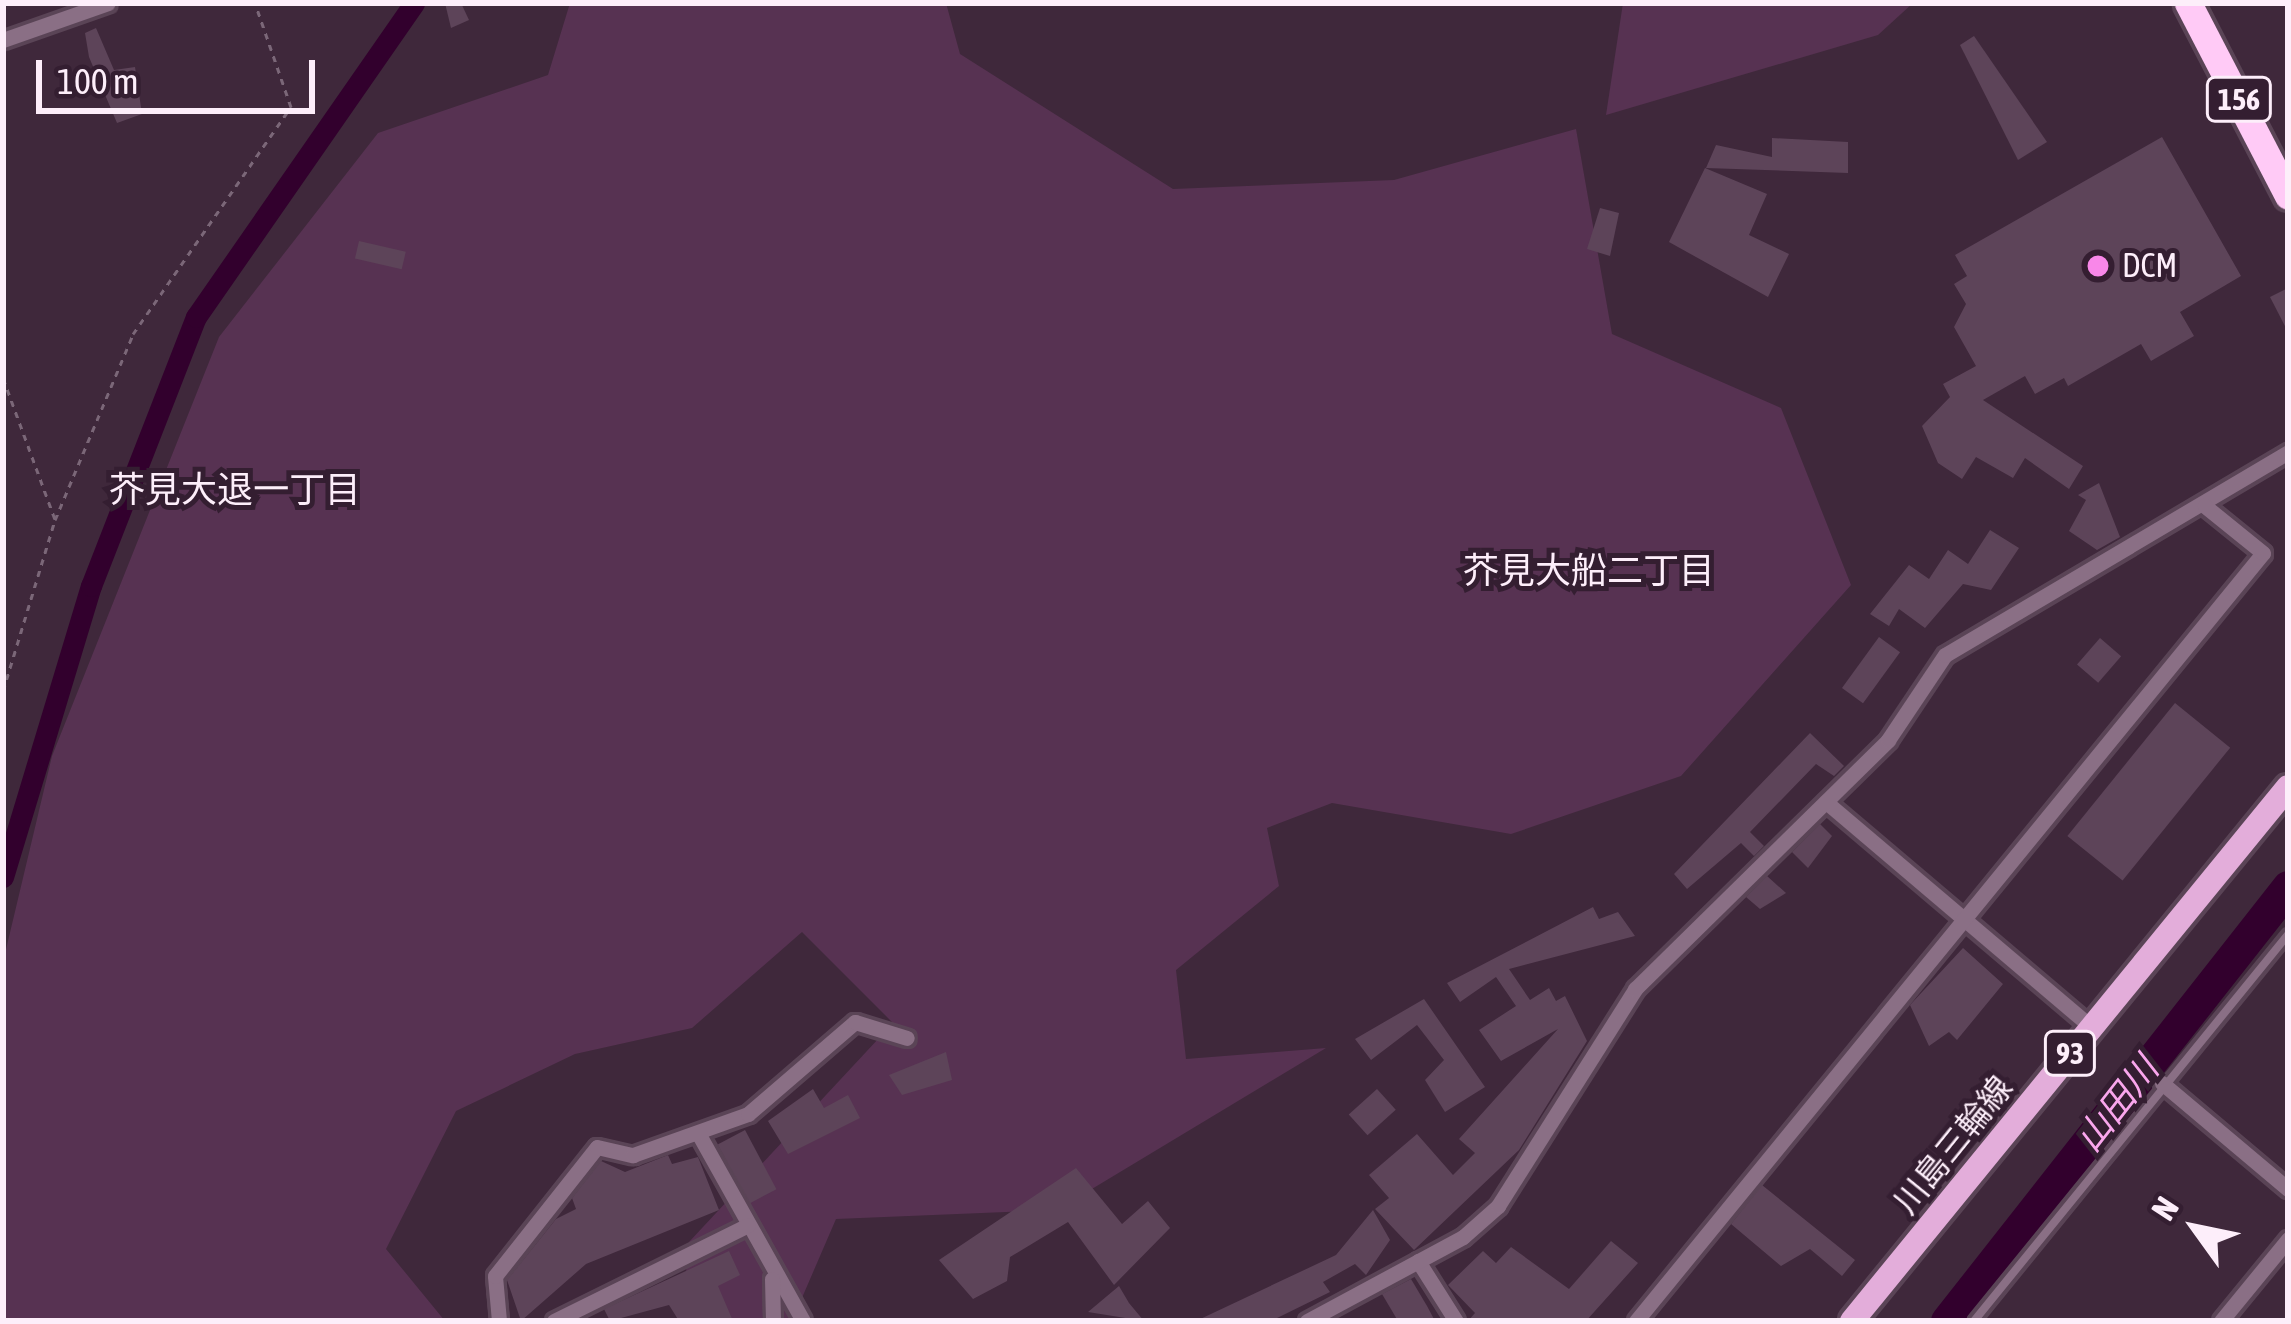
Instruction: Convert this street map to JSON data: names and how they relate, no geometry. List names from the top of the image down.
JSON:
{
  "streets": {
    "highway": ["156"],
    "main road": ["93", "川島三輪線"]
  },
  "districts": ["芥見大退一丁目", "芥見大船二丁目"],
  "water": ["山田川"],
  "places": ["DCM"],
  "scale_bar": "100 m",
  "north": "top left"
}
